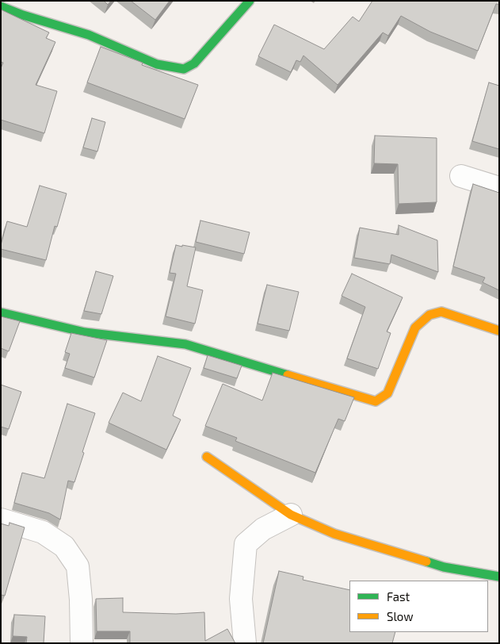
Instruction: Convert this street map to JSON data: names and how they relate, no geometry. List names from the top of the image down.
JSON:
{
  "legend": ["Fast", "Slow"]
}
